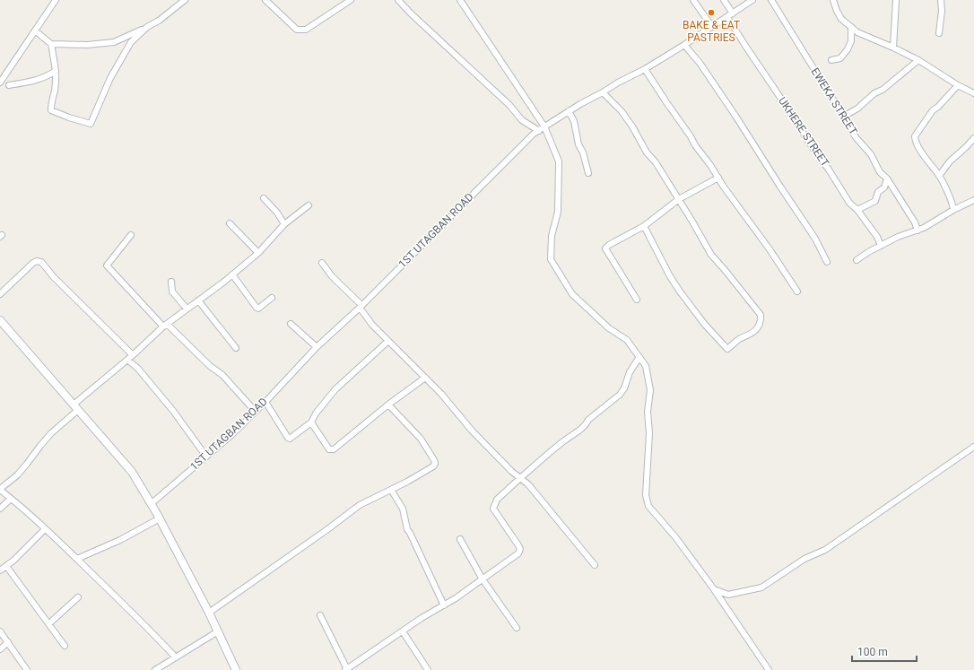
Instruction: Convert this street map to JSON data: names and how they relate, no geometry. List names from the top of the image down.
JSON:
{
  "streets": {
    "street": ["EWEKA STREET", "UKHERE STREET", "1ST UTAGBAN ROAD"]
  },
  "crossings": [
    ["UKHERE STREET", "1ST UTAGBAN ROAD"]
  ],
  "places": ["BAKE & EAT PASTRIES"],
  "scale_bar": "100 m"
}
